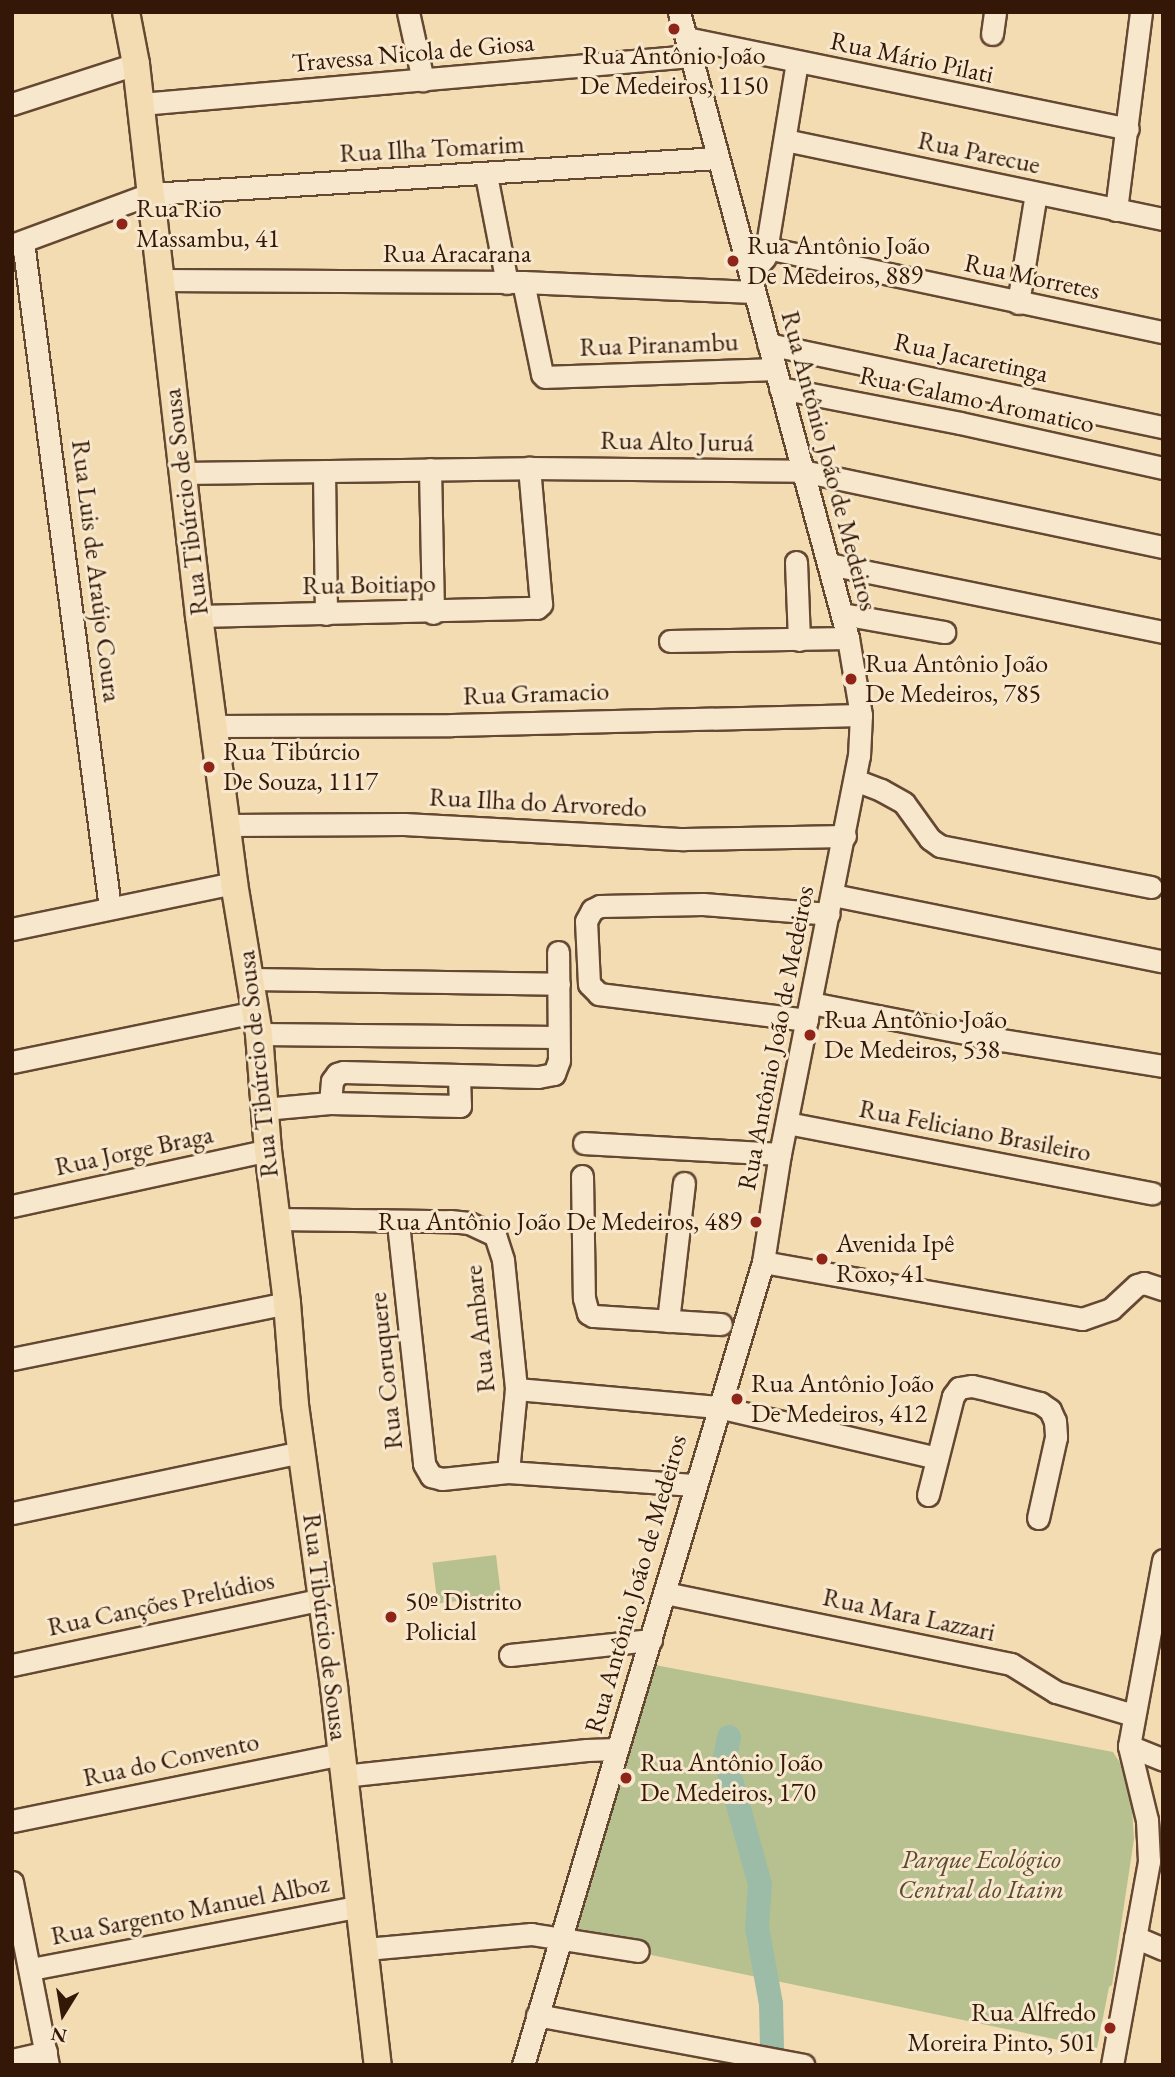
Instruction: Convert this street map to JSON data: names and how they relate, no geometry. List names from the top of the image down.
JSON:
{
  "streets": {
    "main road": ["Rua Tibúrcio de Sousa"],
    "street": [
      "Travessa Nicola de Giosa",
      "Rua Mário Pilati",
      "Rua Ilha Tomarim",
      "Rua Parecue",
      "Rua Aracarana",
      "Rua Morretes",
      "Rua Piranambu",
      "Rua Jacaretinga",
      "Rua Calamo Aromatico",
      "Rua Alto Juruá",
      "Rua Antônio João de Medeiros",
      "Rua Luis de Araújo Coura",
      "Rua Boitiapo",
      "Rua Gramacio",
      "Rua Ilha do Arvoredo",
      "Rua Feliciano Brasileiro",
      "Rua Jorge Braga",
      "Rua Ambare",
      "Rua Coruquere",
      "Rua Canções Prelúdios",
      "Rua Mara Lazzari",
      "Rua do Convento",
      "Rua Sargento Manuel Alboz"
    ]
  },
  "crossings": [
    ["Travessa Nicola de Giosa", "Rua Mário Pilati"],
    ["Travessa Nicola de Giosa", "Rua Antônio João de Medeiros"],
    ["Travessa Nicola de Giosa", "Rua Tibúrcio de Sousa"],
    ["Rua Mário Pilati", "Rua Antônio João de Medeiros"],
    ["Rua Ilha Tomarim", "Rua Antônio João de Medeiros"],
    ["Rua Ilha Tomarim", "Rua Tibúrcio de Sousa"],
    ["Rua Ilha Tomarim", "Rua Luis de Araújo Coura"],
    ["Rua Aracarana", "Rua Piranambu"],
    ["Rua Aracarana", "Rua Antônio João de Medeiros"],
    ["Rua Aracarana", "Rua Tibúrcio de Sousa"],
    ["Rua Piranambu", "Rua Calamo Aromatico"],
    ["Rua Piranambu", "Rua Antônio João de Medeiros"],
    ["Rua Jacaretinga", "Rua Antônio João de Medeiros"],
    ["Rua Calamo Aromatico", "Rua Antônio João de Medeiros"],
    ["Rua Alto Juruá", "Rua Antônio João de Medeiros"],
    ["Rua Alto Juruá", "Rua Tibúrcio de Sousa"],
    ["Rua Alto Juruá", "Rua Boitiapo"],
    ["Rua Antônio João de Medeiros", "Rua Gramacio"],
    ["Rua Antônio João de Medeiros", "Rua Ilha do Arvoredo"],
    ["Rua Antônio João de Medeiros", "Rua Feliciano Brasileiro"],
    ["Rua Antônio João de Medeiros", "Rua Coruquere"],
    ["Rua Antônio João de Medeiros", "Rua Mara Lazzari"],
    ["Rua Antônio João de Medeiros", "Rua do Convento"],
    ["Rua Tibúrcio de Sousa", "Rua Boitiapo"],
    ["Rua Tibúrcio de Sousa", "Rua Gramacio"],
    ["Rua Tibúrcio de Sousa", "Rua Ilha do Arvoredo"],
    ["Rua Tibúrcio de Sousa", "Rua Jorge Braga"],
    ["Rua Tibúrcio de Sousa", "Rua Ambare"],
    ["Rua Tibúrcio de Sousa", "Rua Canções Prelúdios"],
    ["Rua Tibúrcio de Sousa", "Rua do Convento"],
    ["Rua Tibúrcio de Sousa", "Rua Sargento Manuel Alboz"],
    ["Rua Ambare", "Rua Coruquere"]
  ],
  "parks": ["Parque Ecológico Central do Itaim"],
  "places": [
    "Rua Antônio João De Medeiros, 1150",
    "Rua Rio Massambu, 41",
    "Rua Antônio João De Medeiros, 889",
    "Rua Antônio João De Medeiros, 785",
    "Rua Tibúrcio De Souza, 1117",
    "Rua Antônio João De Medeiros, 538",
    "Rua Antônio João De Medeiros, 489",
    "Avenida Ipê Roxo, 41",
    "Rua Antônio João De Medeiros, 412",
    "50º Distrito Policial",
    "Rua Antônio João De Medeiros, 170",
    "Rua Alfredo Moreira Pinto, 501"
  ],
  "north": "bottom"
}
